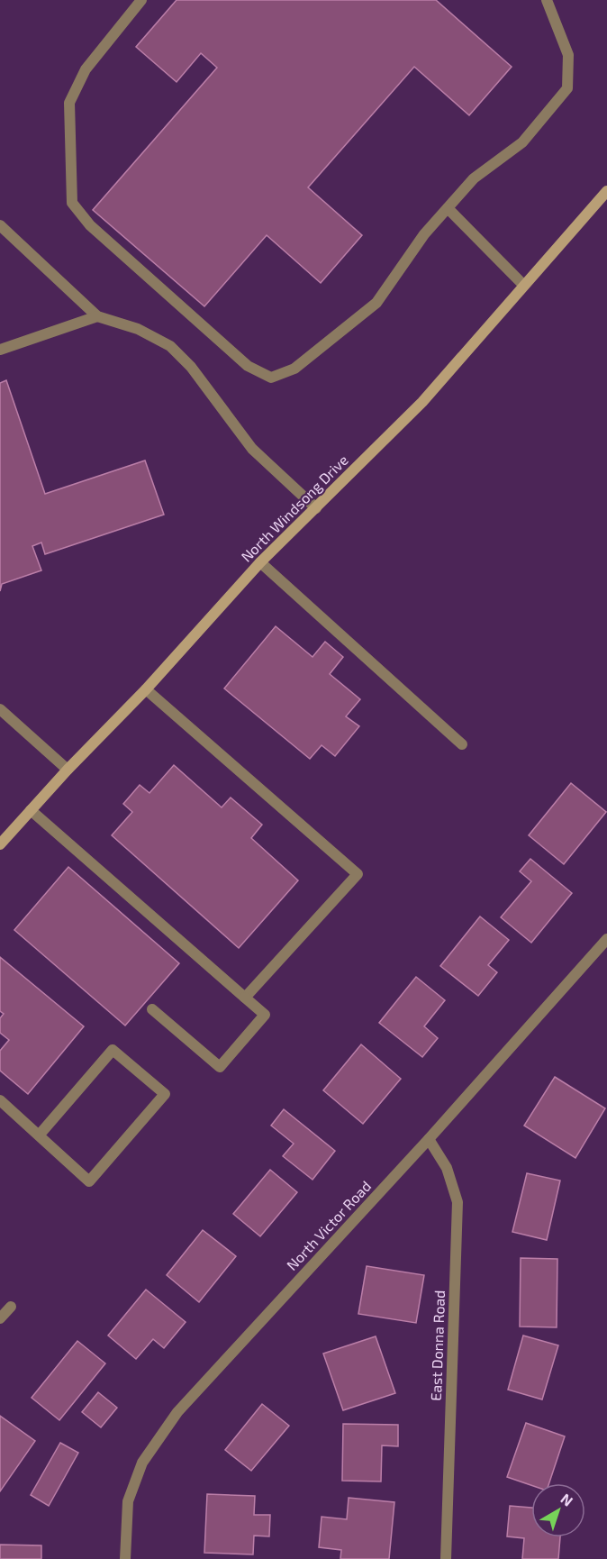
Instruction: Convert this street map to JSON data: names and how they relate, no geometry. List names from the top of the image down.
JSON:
{
  "streets": {
    "street": ["North Windsong Drive", "North Victor Road", "East Donna Road"]
  },
  "crossings": [
    ["North Victor Road", "East Donna Road"]
  ],
  "north": "top right"
}
